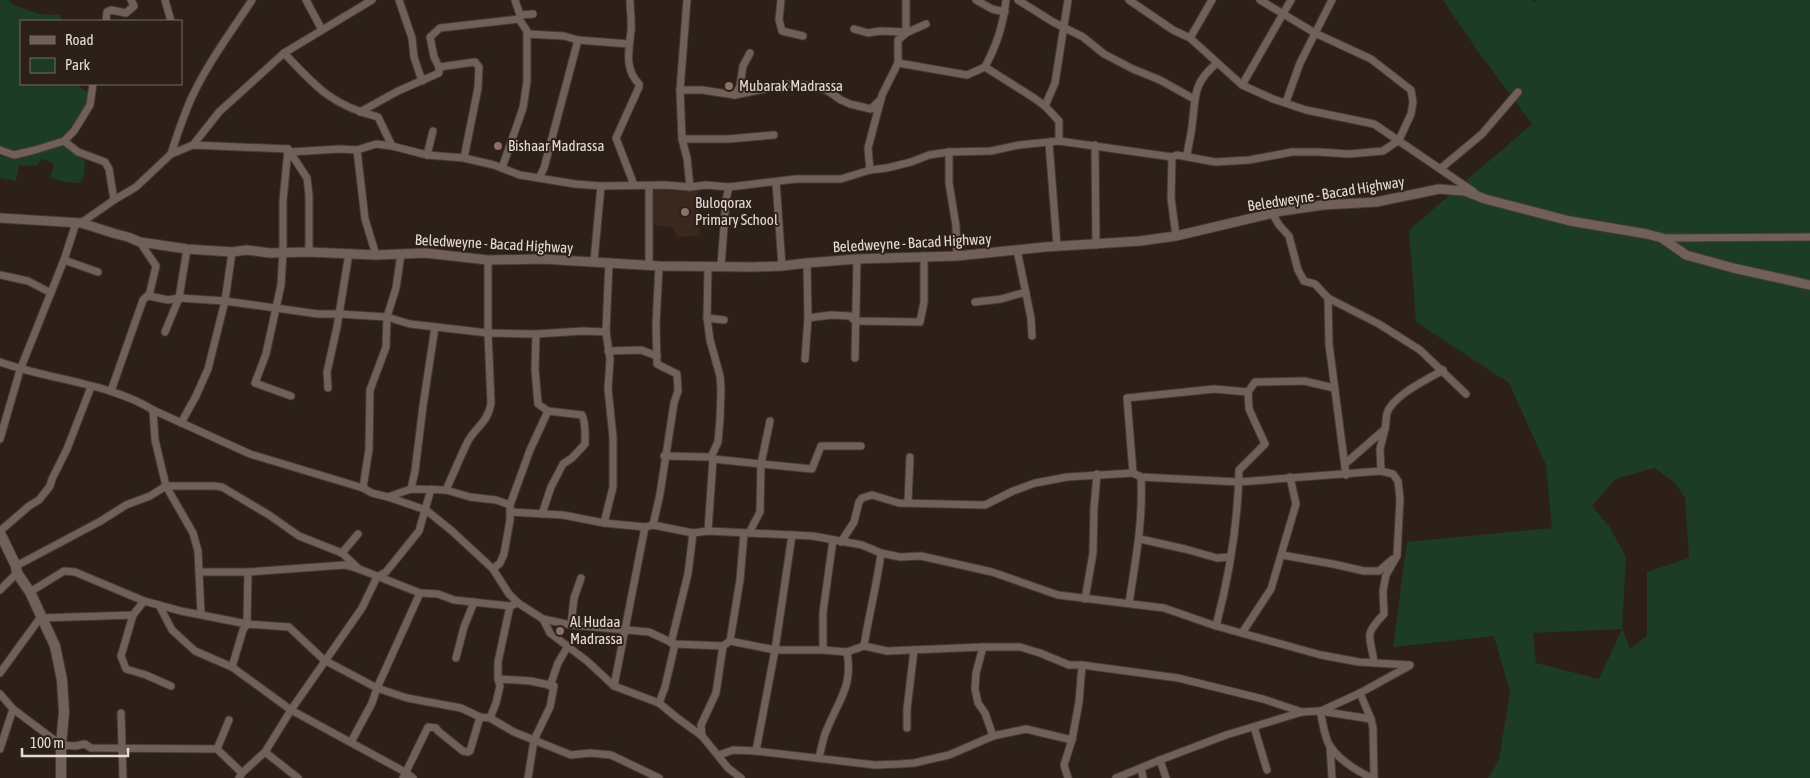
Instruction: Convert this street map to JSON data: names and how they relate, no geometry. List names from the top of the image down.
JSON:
{
  "streets": {
    "street": ["Beledweyne - Bacad Highway"]
  },
  "places": [
    "Mubarak Madrassa",
    "Bishaar Madrassa",
    "Buloqorax Primary School",
    "Al Hudaa Madrassa"
  ],
  "legend": ["Road", "Park"],
  "scale_bar": "100 m"
}
